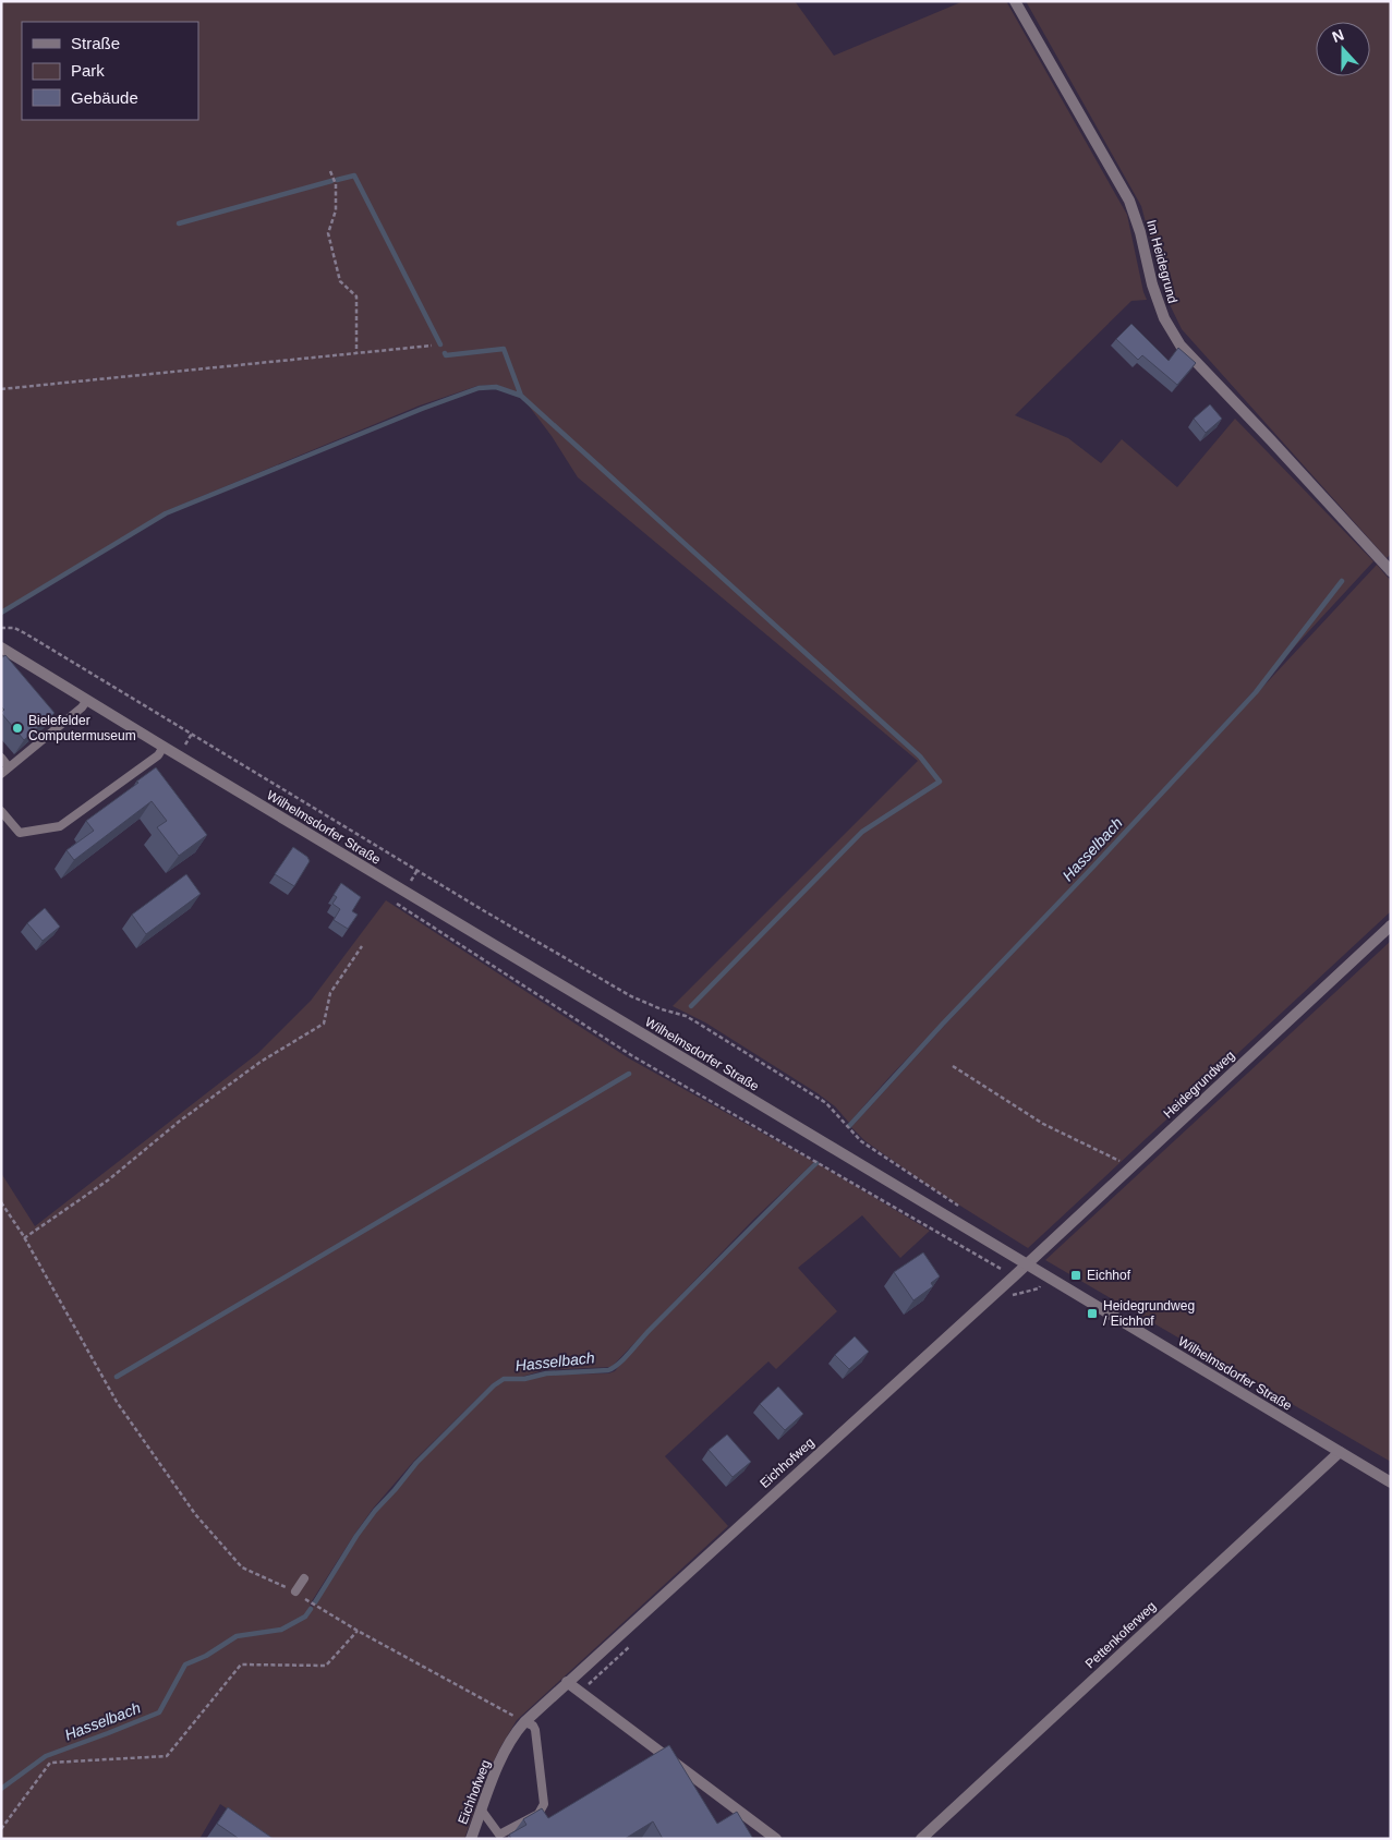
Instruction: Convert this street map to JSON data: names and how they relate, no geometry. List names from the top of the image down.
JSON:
{
  "streets": {
    "street": [
      "Im Heidegrund",
      "Wilhelmsdorfer Straße",
      "Heidegrundweg",
      "Eichhofweg",
      "Pettenkoferweg"
    ]
  },
  "crossings": [
    ["Wilhelmsdorfer Straße", "Heidegrundweg"],
    ["Wilhelmsdorfer Straße", "Eichhofweg"],
    ["Wilhelmsdorfer Straße", "Pettenkoferweg"],
    ["Heidegrundweg", "Eichhofweg"]
  ],
  "water": ["Hasselbach"],
  "places": {
    "other": ["Bielefelder Computermuseum"],
    "transit": ["Eichhof", "Heidegrundweg / Eichhof"]
  },
  "legend": ["Straße", "Park", "Gebäude"],
  "north": "top"
}
